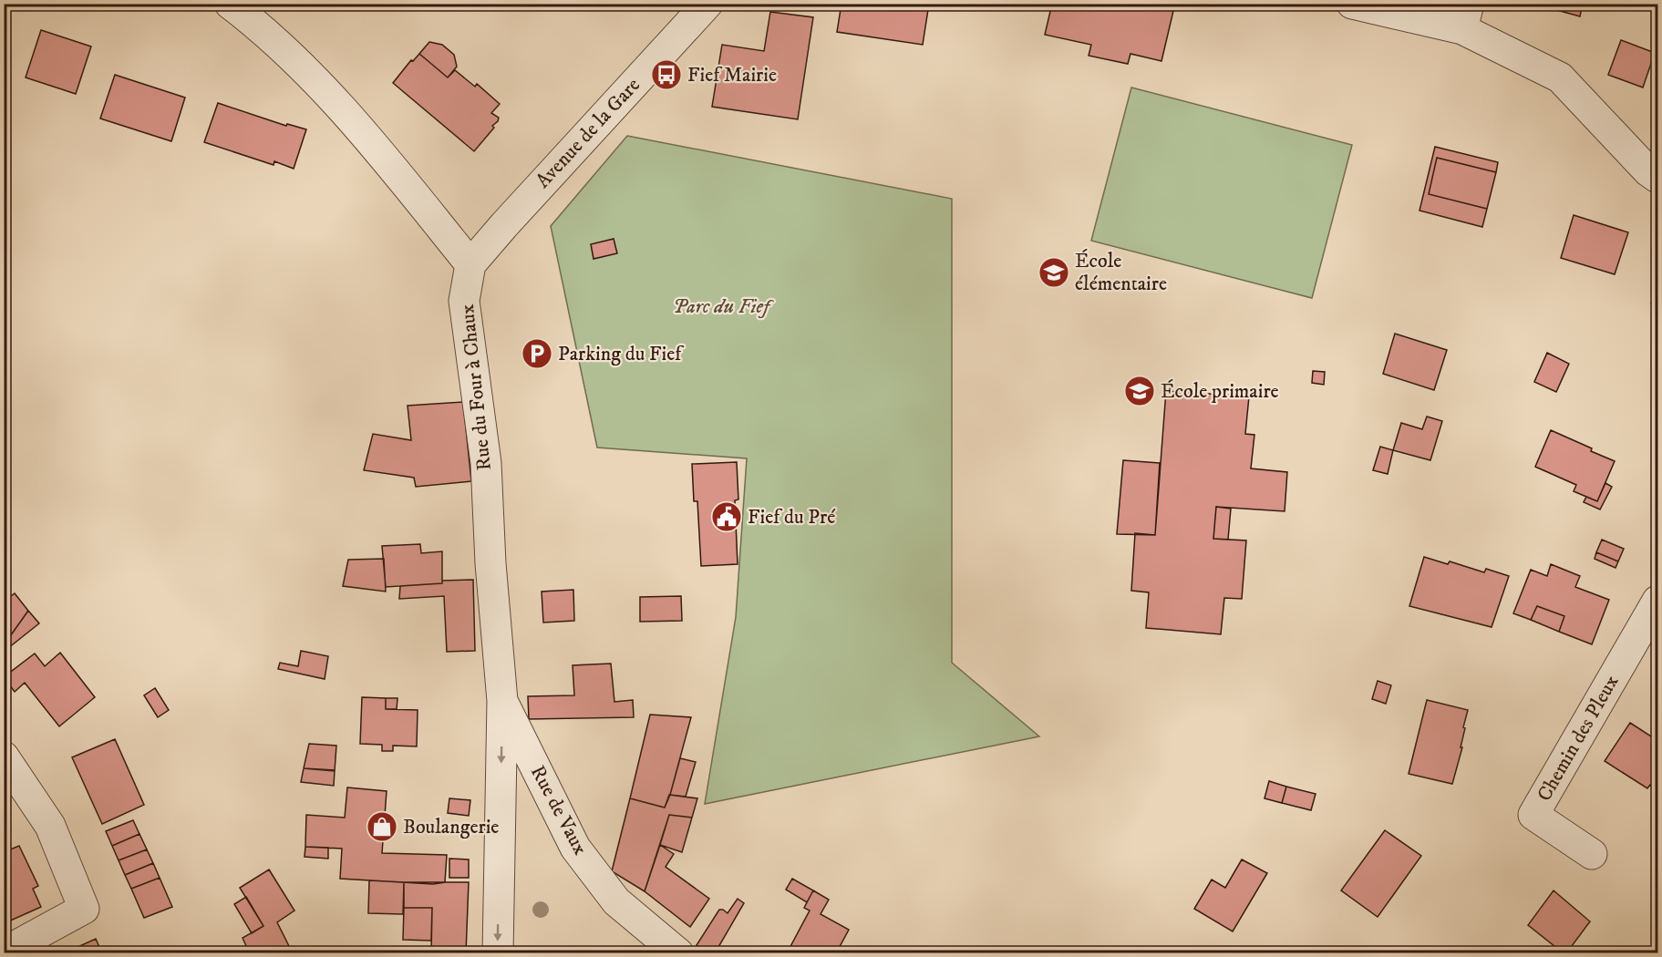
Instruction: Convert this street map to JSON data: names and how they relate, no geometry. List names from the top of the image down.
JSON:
{
  "streets": {
    "street": [
      "Avenue de la Gare",
      "Rue du Four à Chaux",
      "Chemin des Pleux",
      "Rue de Vaux"
    ]
  },
  "crossings": [
    ["Avenue de la Gare", "Rue du Four à Chaux"],
    ["Rue du Four à Chaux", "Rue de Vaux"]
  ],
  "one_way": ["Rue du Four à Chaux"],
  "parks": ["Parc du Fief"],
  "places": {
    "bus stop": ["Fief Mairie"],
    "school or university": ["École élémentaire", "École primaire"],
    "parking": ["Parking du Fief"],
    "public building": ["Fief du Pré"],
    "shop": ["Boulangerie"]
  }
}
